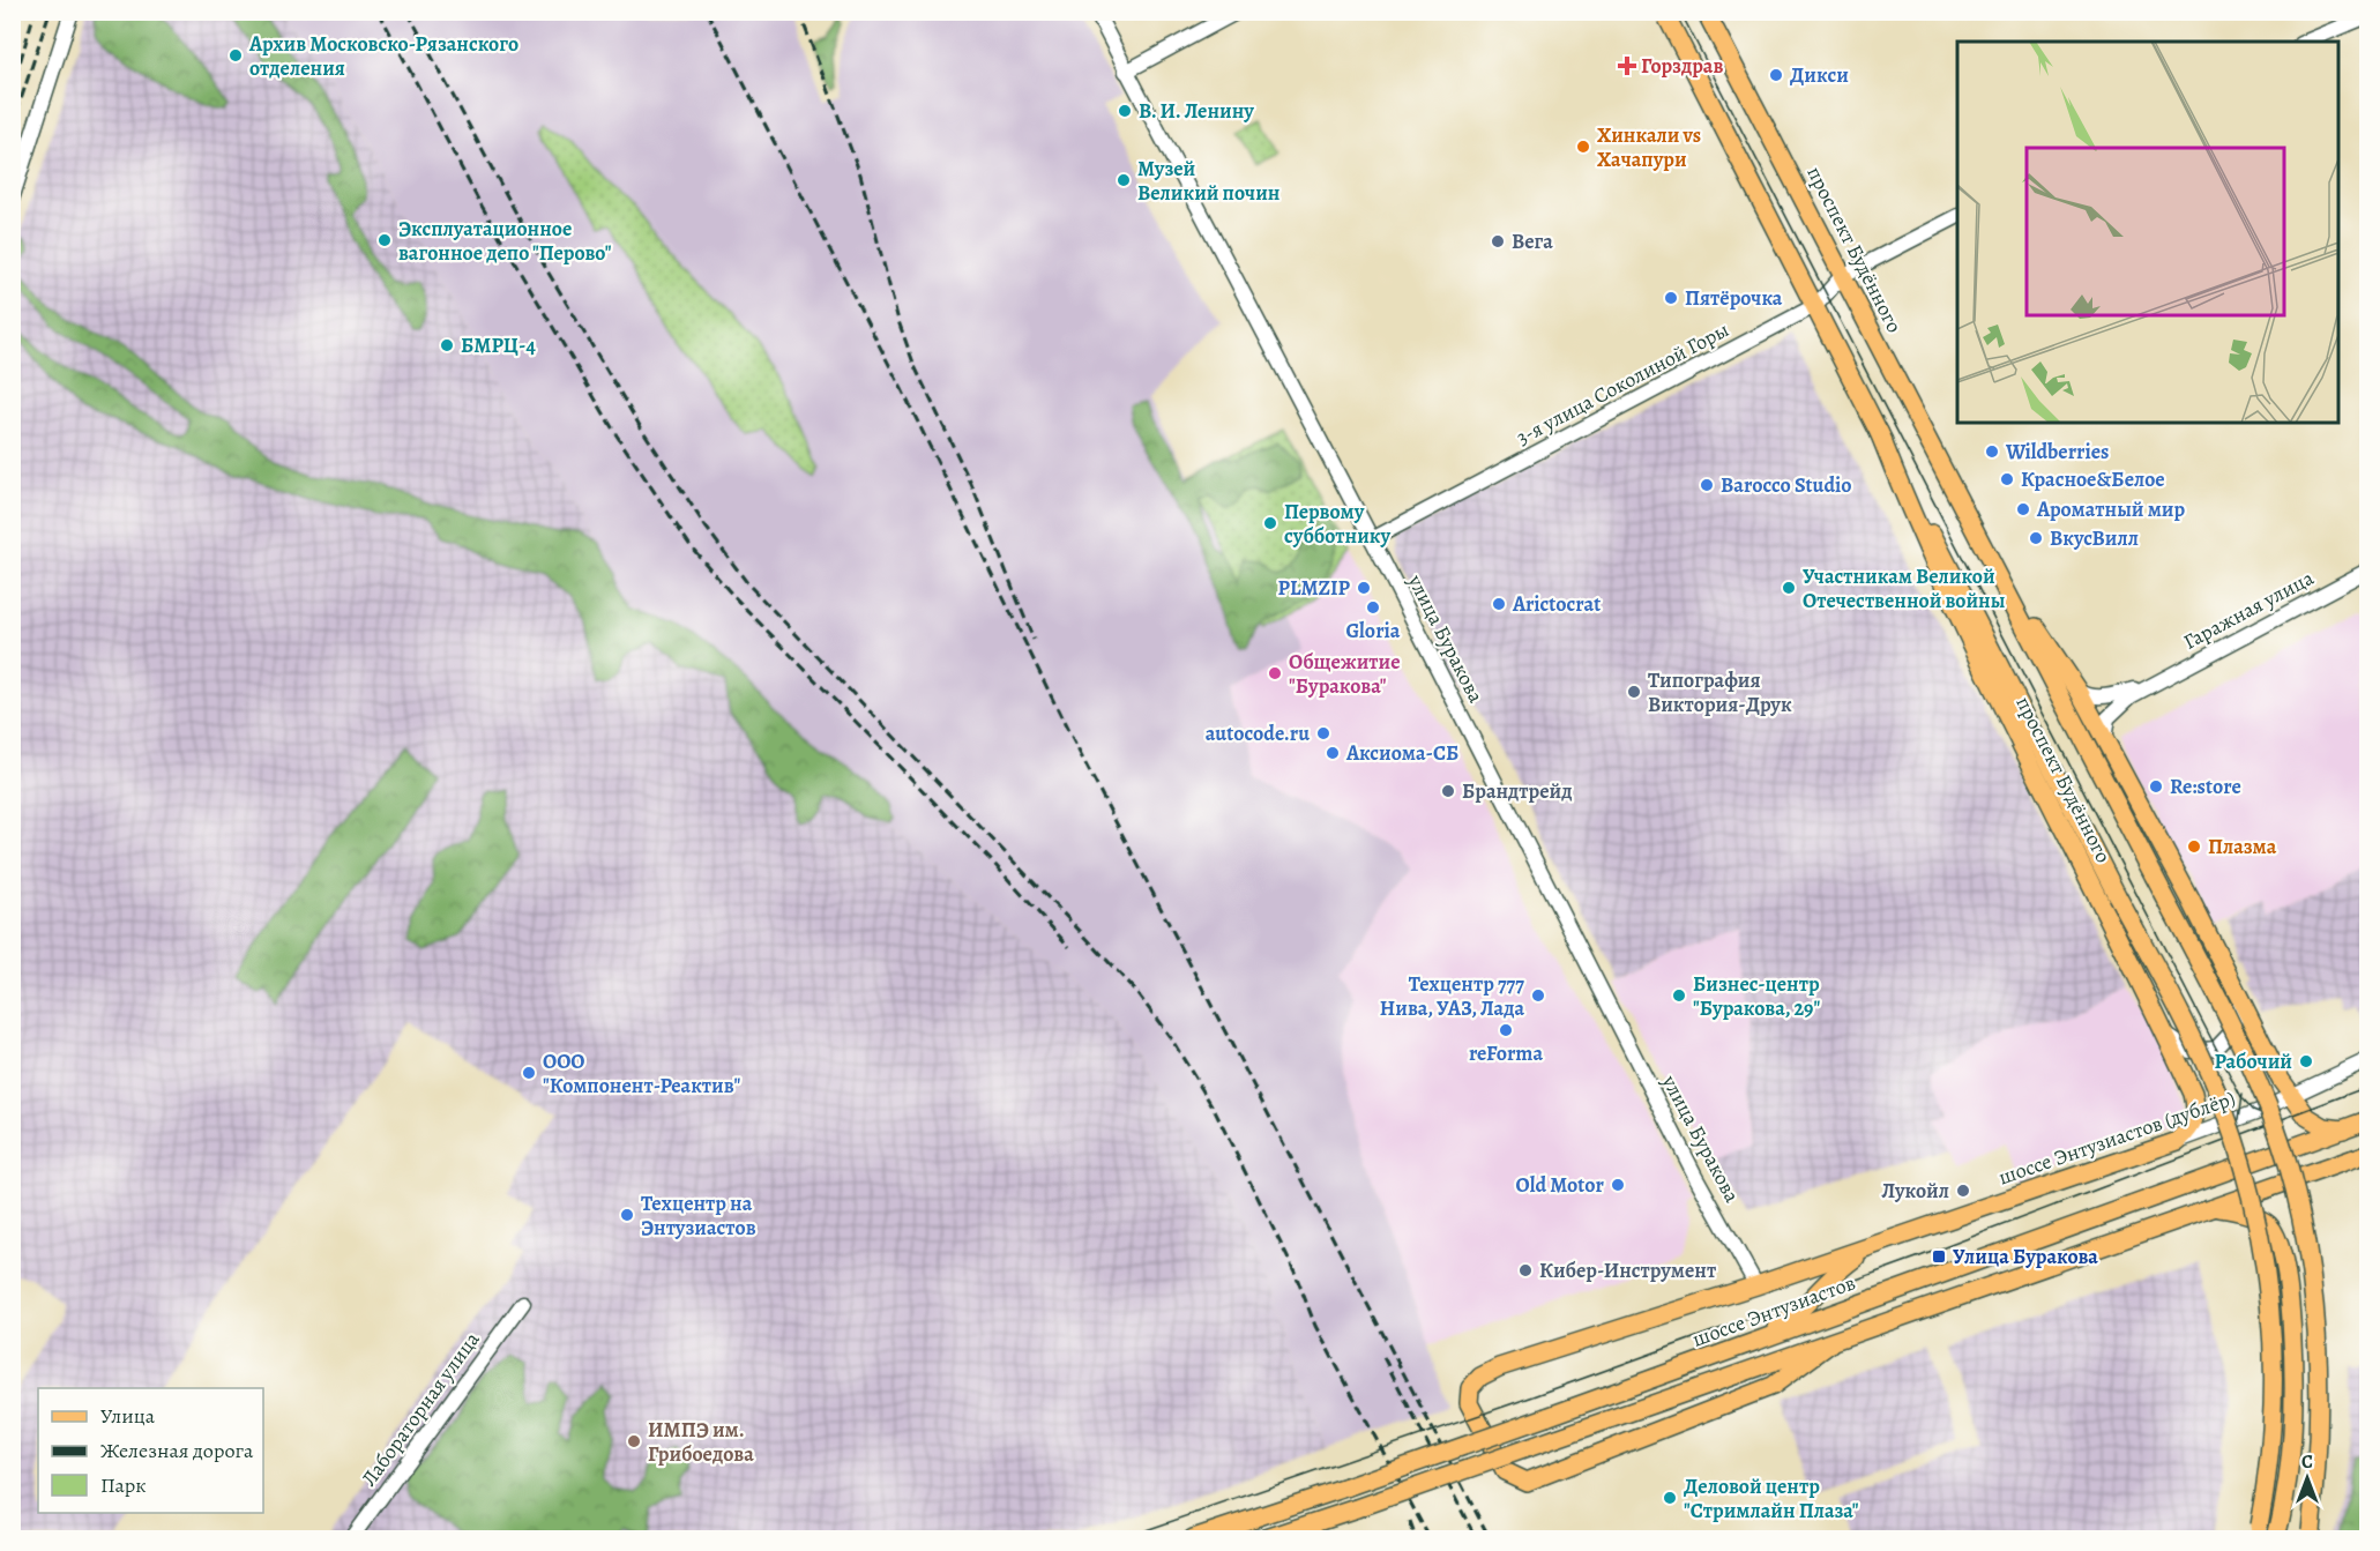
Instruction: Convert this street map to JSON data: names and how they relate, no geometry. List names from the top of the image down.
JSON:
{
  "streets": {
    "main road": ["проспект Будённого", "шоссе Энтузиастов (дублёр)", "шоссе Энтузиастов"],
    "street": [
      "3-я улица Соколиной Горы",
      "Гаражная улица",
      "улица Буракова",
      "Лабораторная улица"
    ]
  },
  "crossings": [
    ["проспект Будённого", "3-я улица Соколиной Горы"],
    ["проспект Будённого", "Гаражная улица"],
    ["проспект Будённого", "шоссе Энтузиастов (дублёр)"],
    ["проспект Будённого", "шоссе Энтузиастов"],
    ["3-я улица Соколиной Горы", "улица Буракова"]
  ],
  "places": {
    "other": [
      "Архив Московско-Рязанского отделения",
      "Дикси",
      "В. И. Ленину",
      "Хинкали vs Хачапури",
      "Музей Великий почин",
      "Эксплуатационное вагонное депо \"Перово\"",
      "Вега",
      "Пятёрочка",
      "БМРЦ-4",
      "Wildberries",
      "Красное&Белое",
      "Barocco Studio",
      "Ароматный мир",
      "Первому субботнику",
      "ВкусВилл",
      "PLMZIP",
      "Участникам Великой Отечественной войны",
      "Arictocrat",
      "Gloria",
      "Общежитие \"Буракова\"",
      "Типография Виктория-Друк",
      "autocode.ru",
      "Аксиома-СБ",
      "Re:store",
      "Брандтрейд",
      "Плазма",
      "Техцентр 777 Нива, УАЗ, Лада",
      "Бизнес-центр \"Буракова, 29\"",
      "reForma",
      "Рабочий",
      "ООО \"Компонент-Реактив\"",
      "Old Motor",
      "Лукойл",
      "Техцентр на Энтузиастов",
      "Кибер-Инструмент",
      "ИМПЭ им. Грибоедова",
      "Деловой центр \"Стримлайн Плаза\""
    ],
    "health": ["Горздрав"],
    "transit": ["Улица Буракова"]
  },
  "legend": ["Улица", "Железная дорога", "Парк"],
  "north": "top"
}
